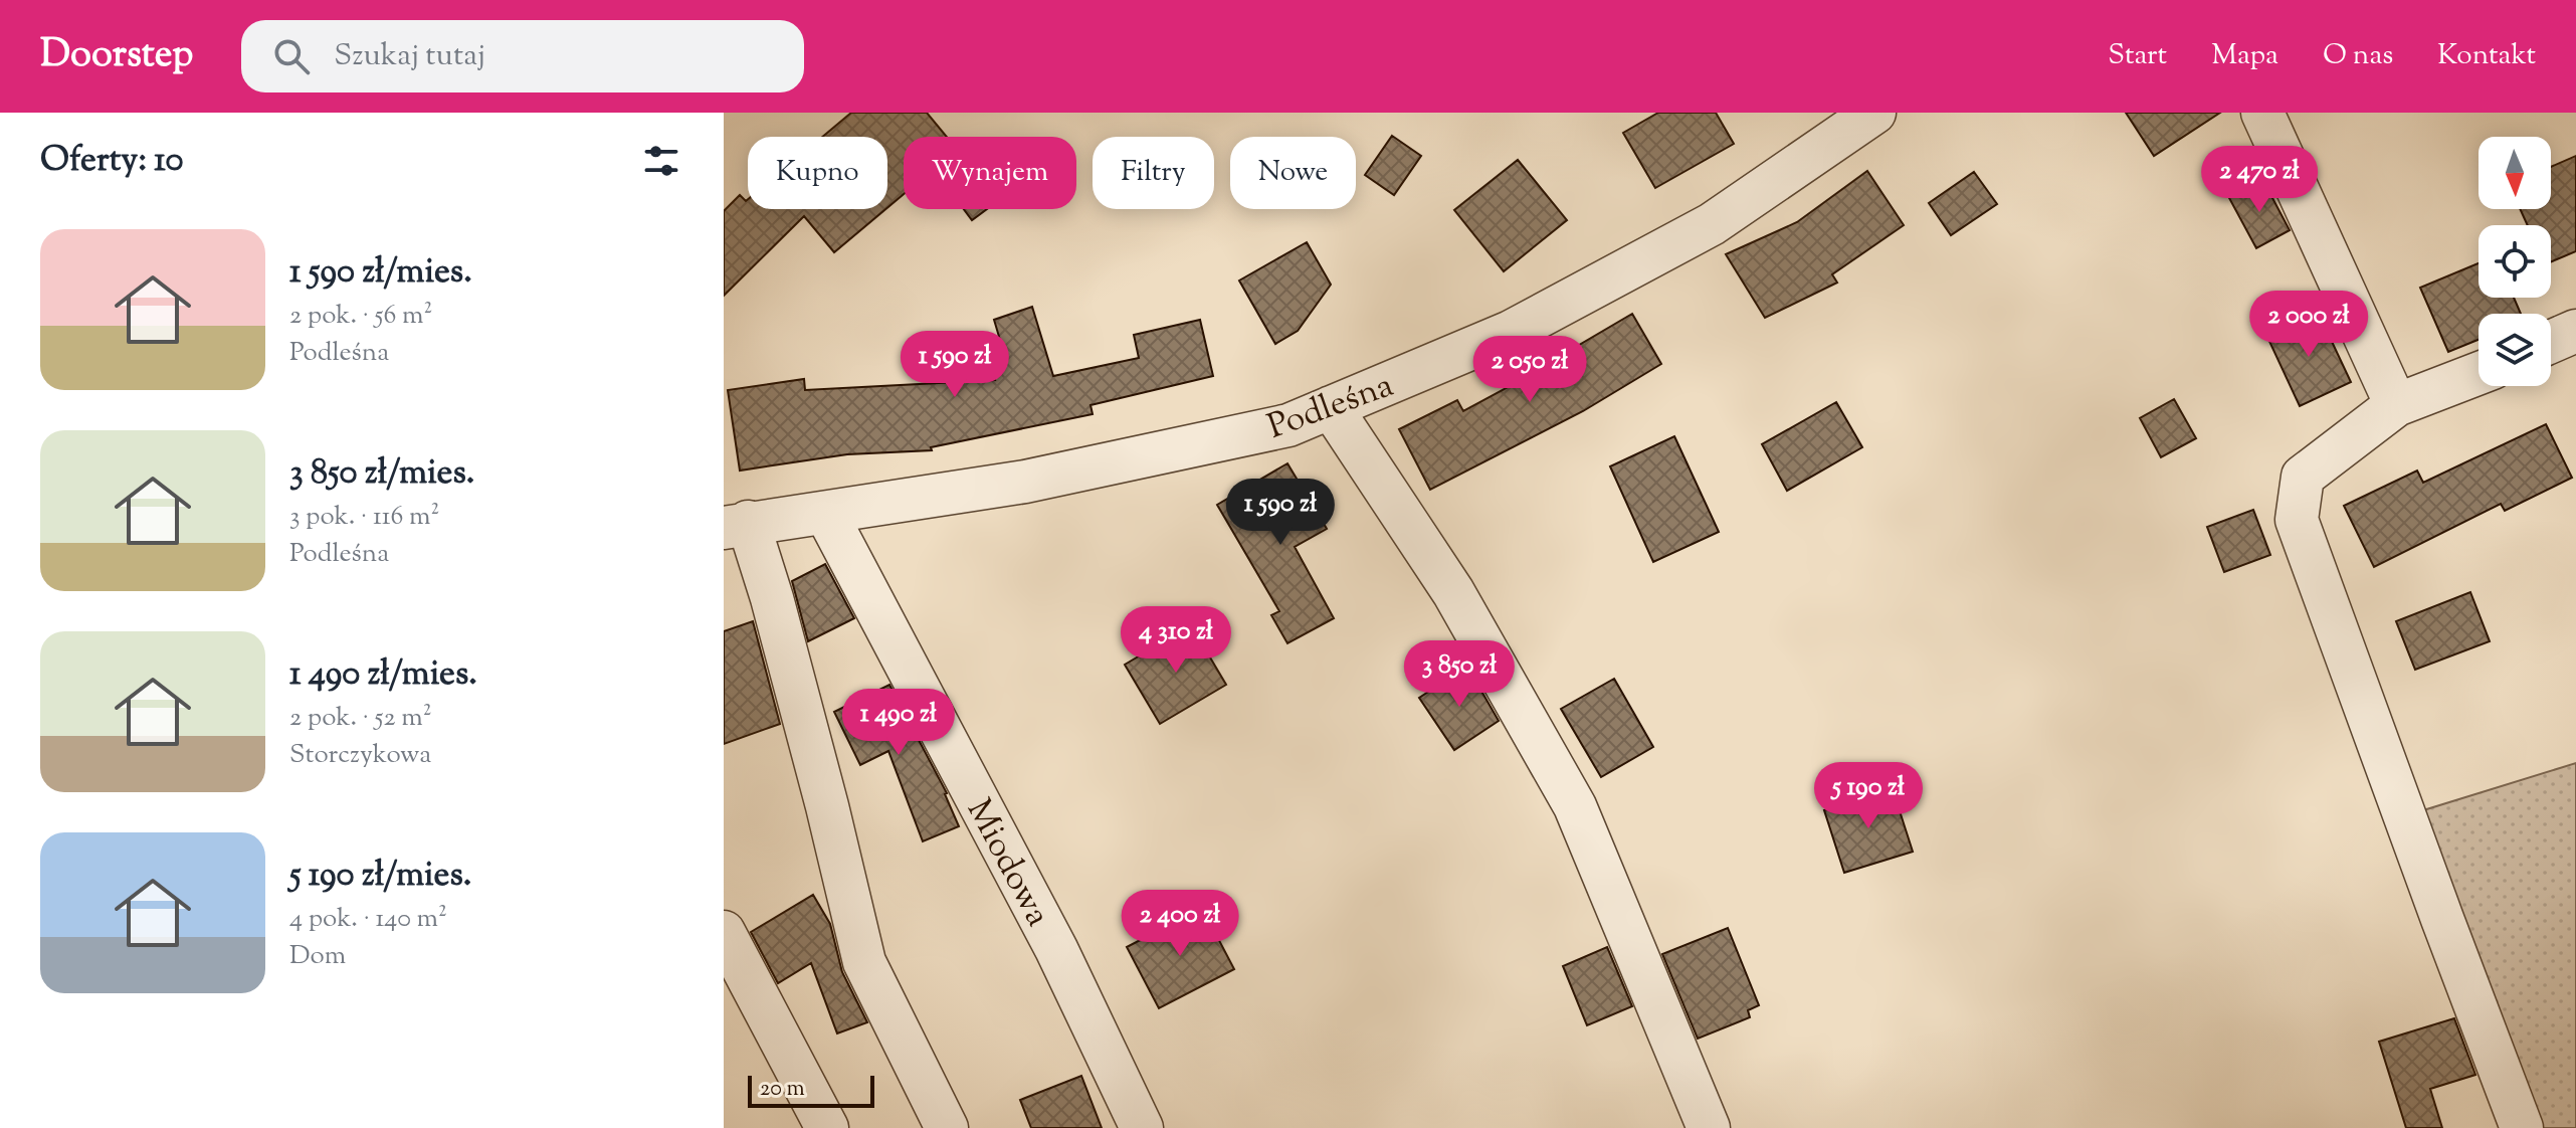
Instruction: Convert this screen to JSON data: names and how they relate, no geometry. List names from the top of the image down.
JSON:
{
  "streets": {
    "street": ["Podleśna", "Miodowa"]
  },
  "crossings": [
    ["Podleśna", "Miodowa"]
  ],
  "scale_bar": "20 m",
  "north": "bottom",
  "page": {
    "header": "Doorstep",
    "search": "Szukaj tutaj",
    "nav": [
      "Start",
      "Mapa",
      "O nas",
      "Kontakt"
    ],
    "heading": "Oferty: 10",
    "chip": [
      "Kupno",
      "Wynajem",
      "Filtry",
      "Nowe"
    ],
    "price": [
      "2 470 zł",
      "2 000 zł",
      "1 590 zł",
      "2 050 zł",
      "1 590 zł",
      "4 310 zł",
      "3 850 zł",
      "1 490 zł",
      "5 190 zł",
      "2 400 zł"
    ],
    "list": [
      {
        "name": "1 590 zł/mies.",
        "note": "2 pok. · 56 m² · Podleśna"
      },
      {
        "name": "3 850 zł/mies.",
        "note": "3 pok. · 116 m² · Podleśna"
      },
      {
        "name": "1 490 zł/mies.",
        "note": "2 pok. · 52 m² · Storczykowa"
      },
      {
        "name": "5 190 zł/mies.",
        "note": "4 pok. · 140 m² · Dom"
      }
    ],
    "scale": "20 m"
  }
}
